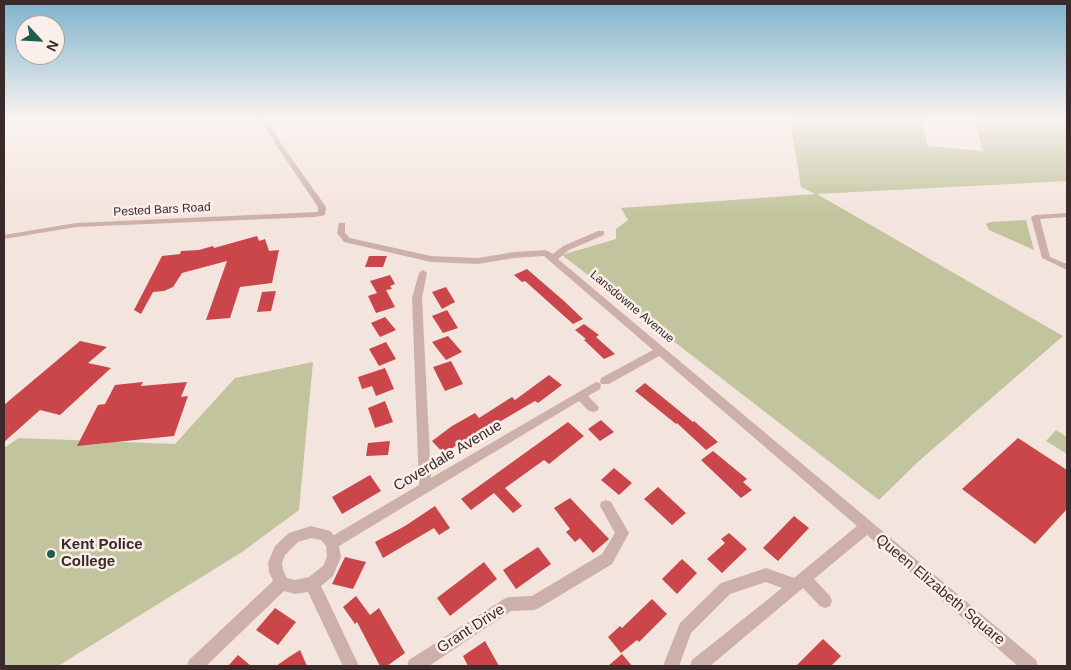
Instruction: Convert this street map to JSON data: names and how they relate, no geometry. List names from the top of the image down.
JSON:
{
  "streets": {
    "street": [
      "Pested Bars Road",
      "Lansdowne Avenue",
      "Coverdale Avenue",
      "Queen Elizabeth Square",
      "Grant Drive"
    ]
  },
  "crossings": [
    ["Lansdowne Avenue", "Coverdale Avenue"],
    ["Lansdowne Avenue", "Queen Elizabeth Square"]
  ],
  "places": ["Kent Police College"],
  "north": "bottom right"
}
